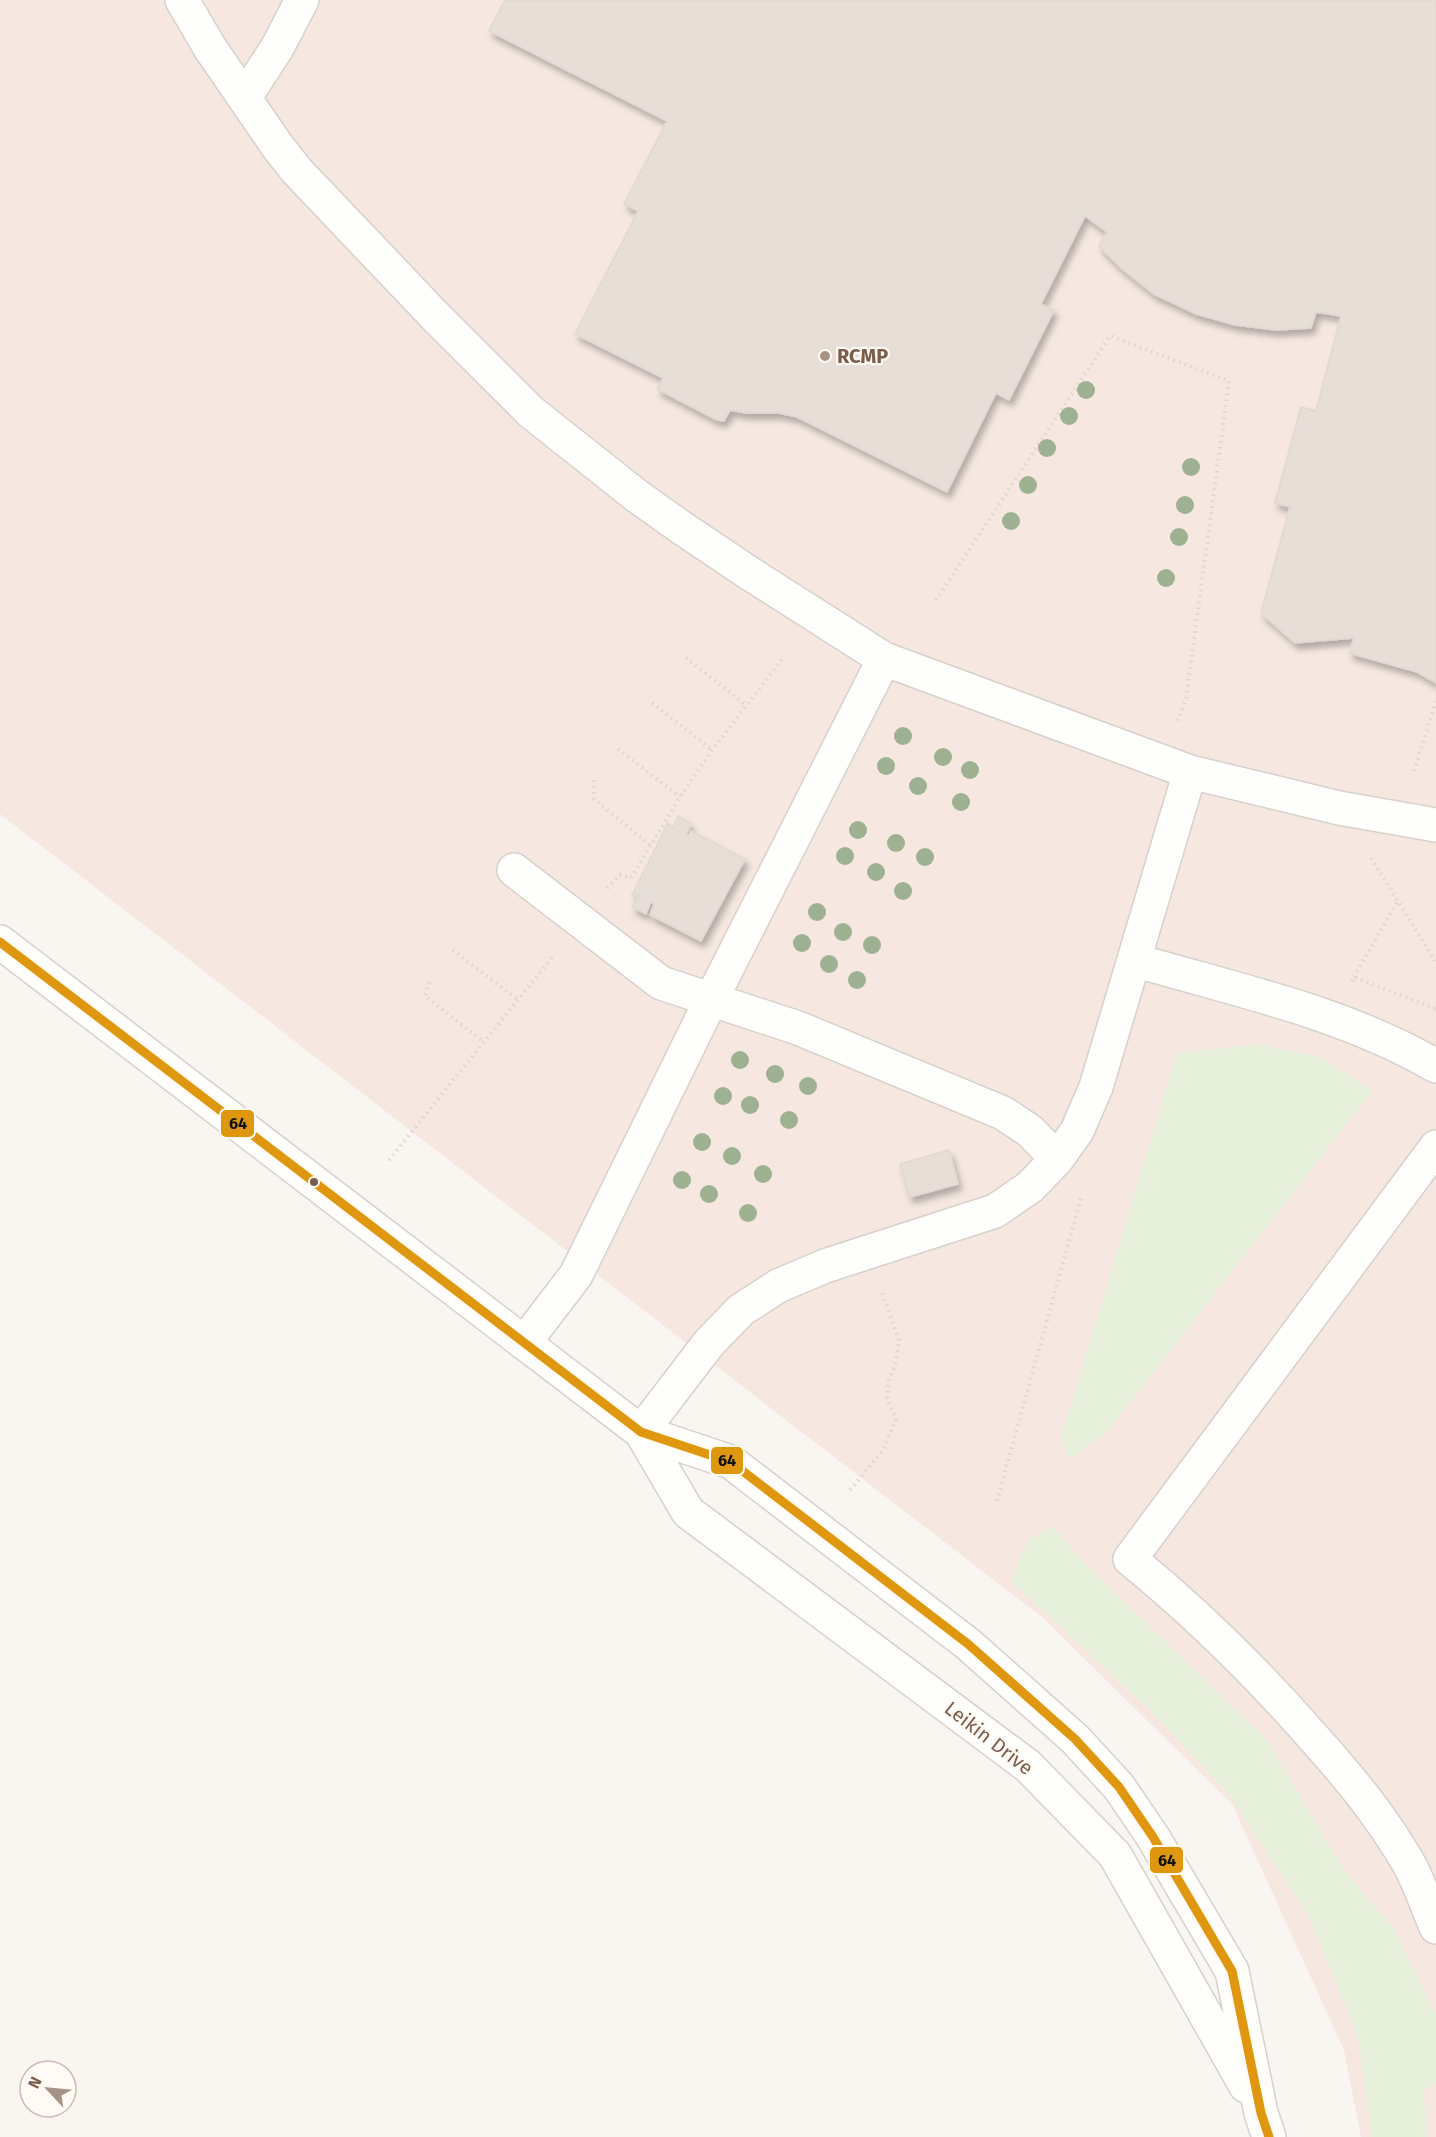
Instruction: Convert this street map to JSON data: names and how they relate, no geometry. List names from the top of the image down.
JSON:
{
  "streets": {
    "street": ["Leikin Drive"]
  },
  "places": ["RCMP"],
  "lines": ["transit line 64"],
  "north": "top left"
}
